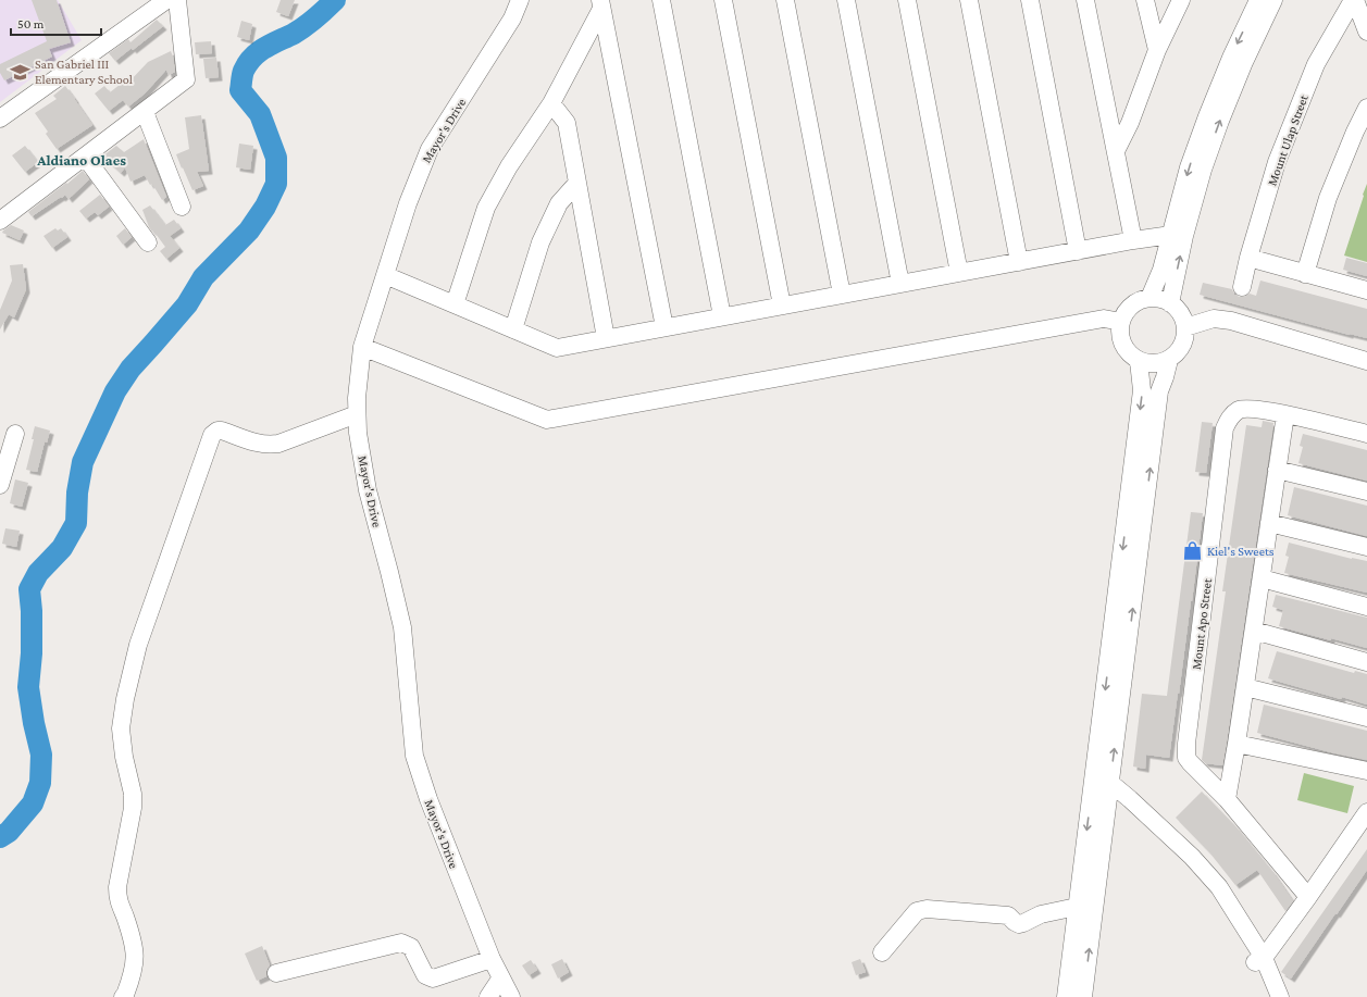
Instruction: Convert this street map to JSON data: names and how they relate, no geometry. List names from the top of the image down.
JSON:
{
  "streets": {
    "street": ["Mayor's Drive", "Mount Ulap Street", "Mount Apo Street"]
  },
  "districts": ["Aldiano Olaes"],
  "places": {
    "school or university": ["San Gabriel III Elementary School"],
    "shop": ["Kiel's Sweets"]
  },
  "scale_bar": "50 m"
}
